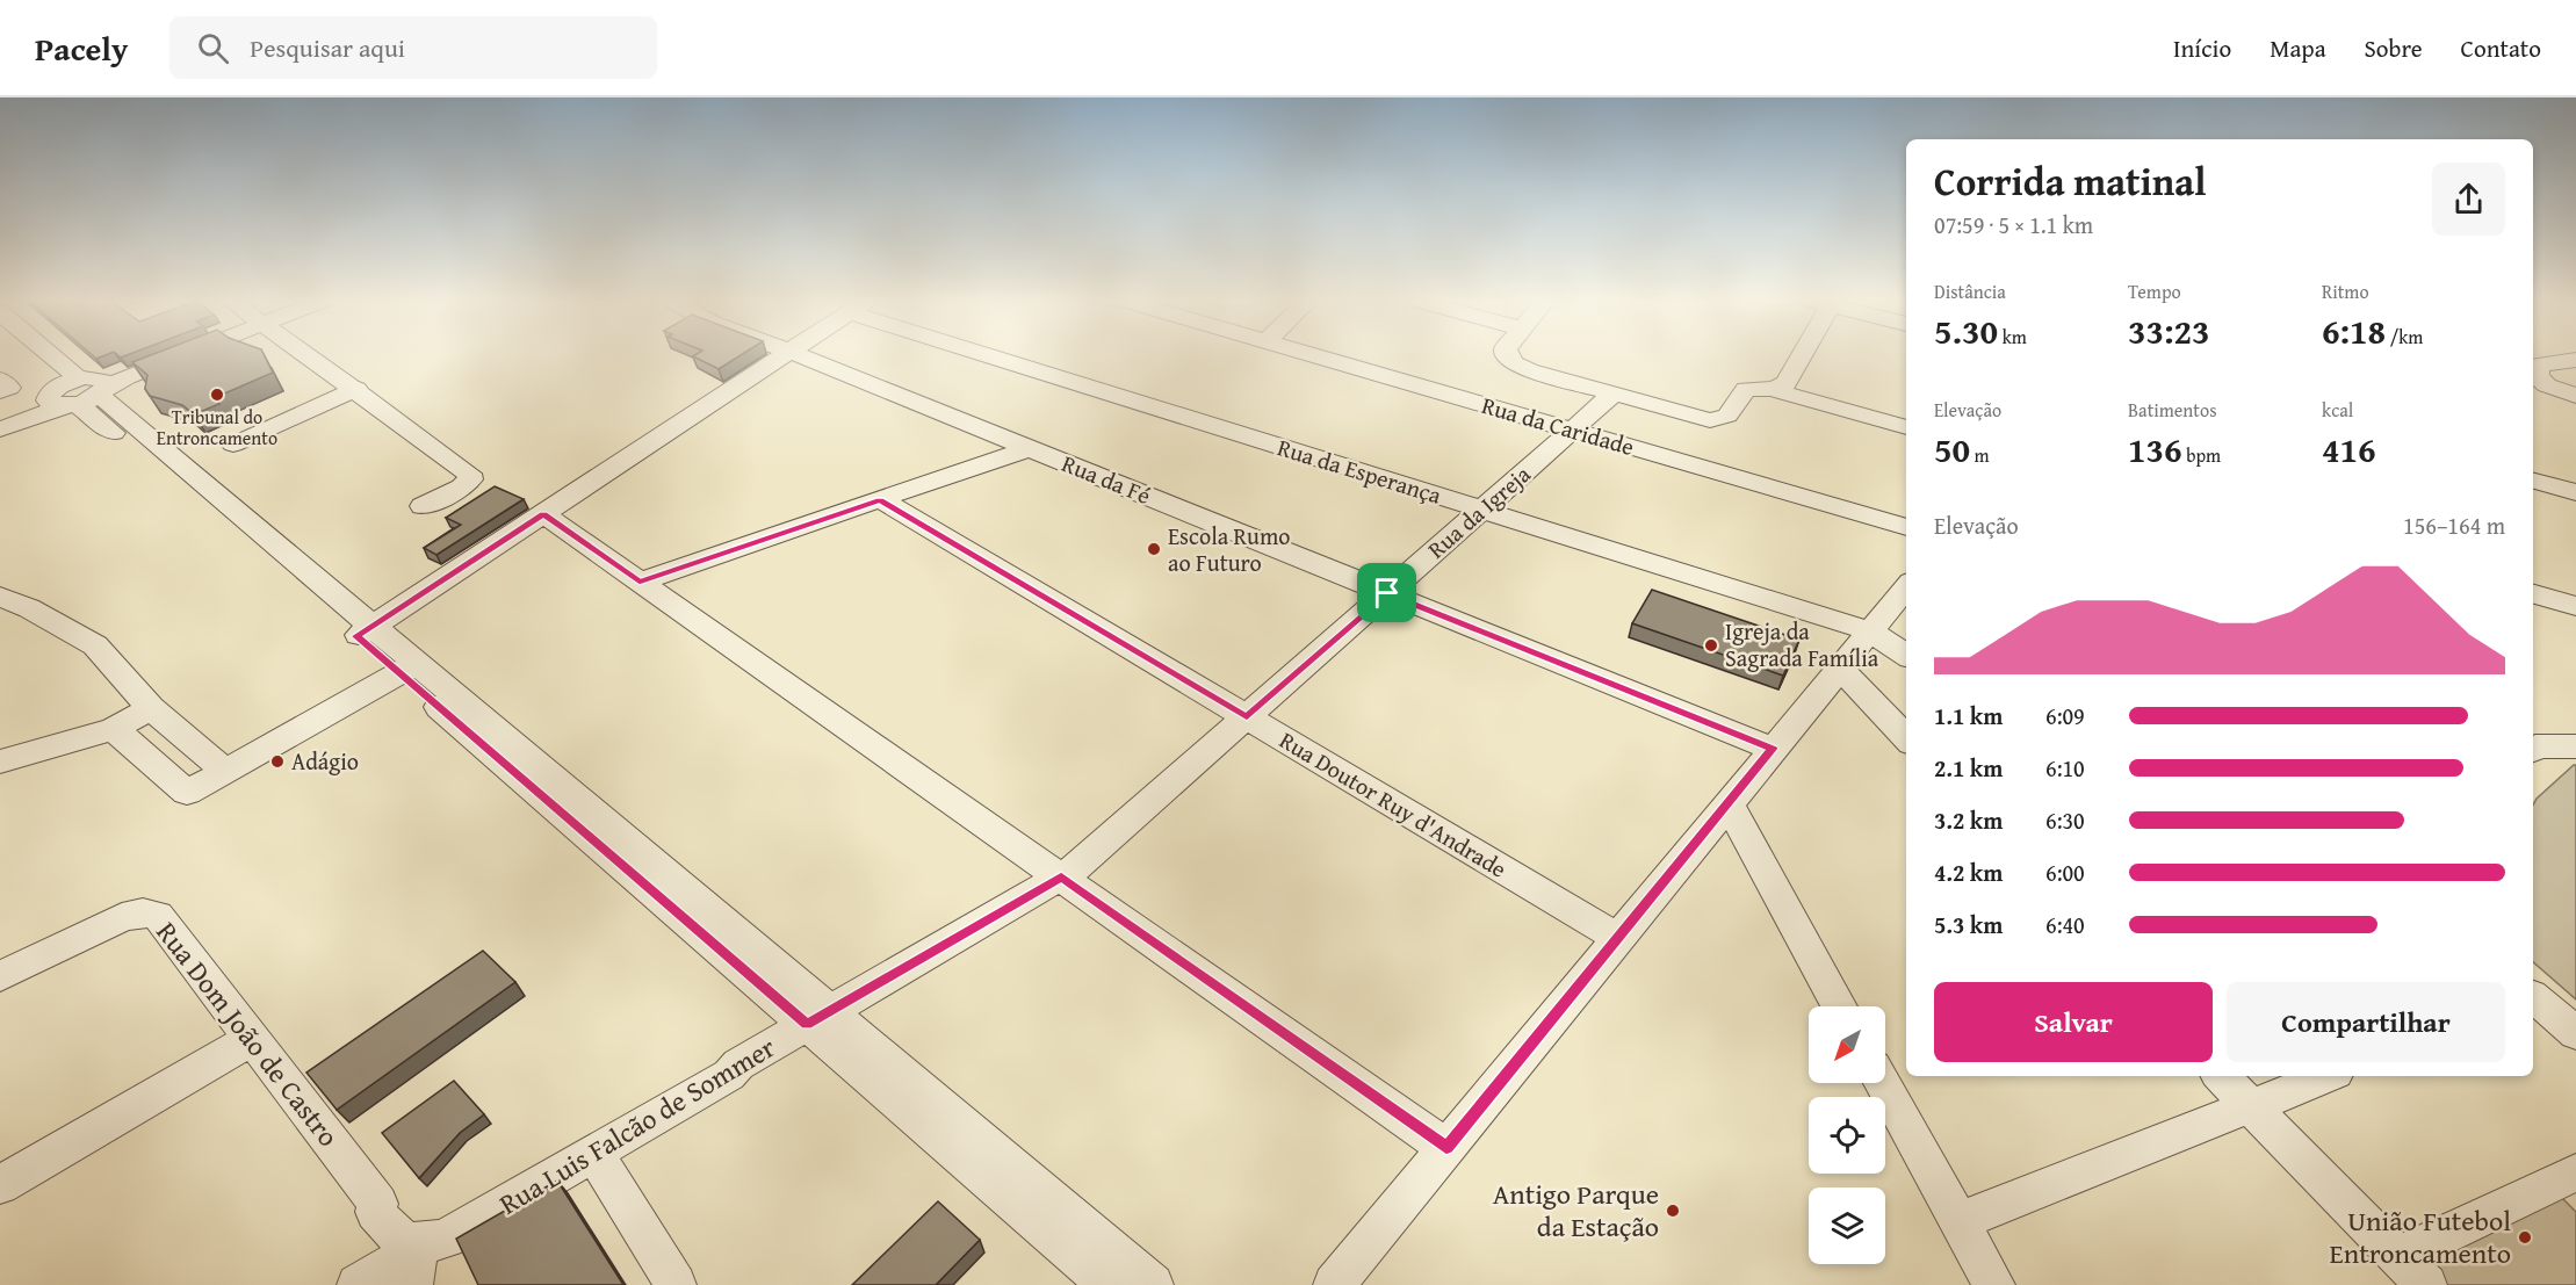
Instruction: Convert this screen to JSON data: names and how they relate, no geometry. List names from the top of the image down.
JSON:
{
  "streets": {
    "street": [
      "Rua da Caridade",
      "Rua da Esperança",
      "Rua da Fé",
      "Rua da Igreja",
      "Rua Doutor Ruy d'Andrade",
      "Rua Dom João de Castro",
      "Rua Luis Falcão de Sommer"
    ]
  },
  "crossings": [
    ["Rua da Caridade", "Rua da Igreja"],
    ["Rua da Esperança", "Rua da Igreja"],
    ["Rua da Fé", "Rua da Igreja"],
    ["Rua da Igreja", "Rua Doutor Ruy d'Andrade"],
    ["Rua da Igreja", "Rua Luis Falcão de Sommer"],
    ["Rua Dom João de Castro", "Rua Luis Falcão de Sommer"]
  ],
  "places": [
    "Tribunal do Entroncamento",
    "Escola Rumo ao Futuro",
    "Igreja da Sagrada Família",
    "Adágio",
    "Antigo Parque da Estação",
    "União Futebol Entroncamento"
  ],
  "north": "bottom left",
  "page": {
    "header": "Pacely",
    "search": "Pesquisar aqui",
    "nav": [
      "Início",
      "Mapa",
      "Sobre",
      "Contato"
    ],
    "heading": ["Corrida matinal", "07:59 · 5 × 1.1 km"],
    "stats": [
      ["Distância", "5.30 km"],
      ["Tempo", "33:23"],
      ["Ritmo", "6:18 /km"],
      ["Elevação", "50 m"],
      ["Batimentos", "136 bpm"],
      ["kcal", "416"]
    ],
    "chart": ["Elevação", "156–164 m"],
    "list": [
      {
        "name": "1.1 km",
        "note": "6:09"
      },
      {
        "name": "2.1 km",
        "note": "6:10"
      },
      {
        "name": "3.2 km",
        "note": "6:30"
      },
      {
        "name": "4.2 km",
        "note": "6:00"
      },
      {
        "name": "5.3 km",
        "note": "6:40"
      }
    ],
    "buttons": ["Salvar", "Compartilhar"]
  }
}
